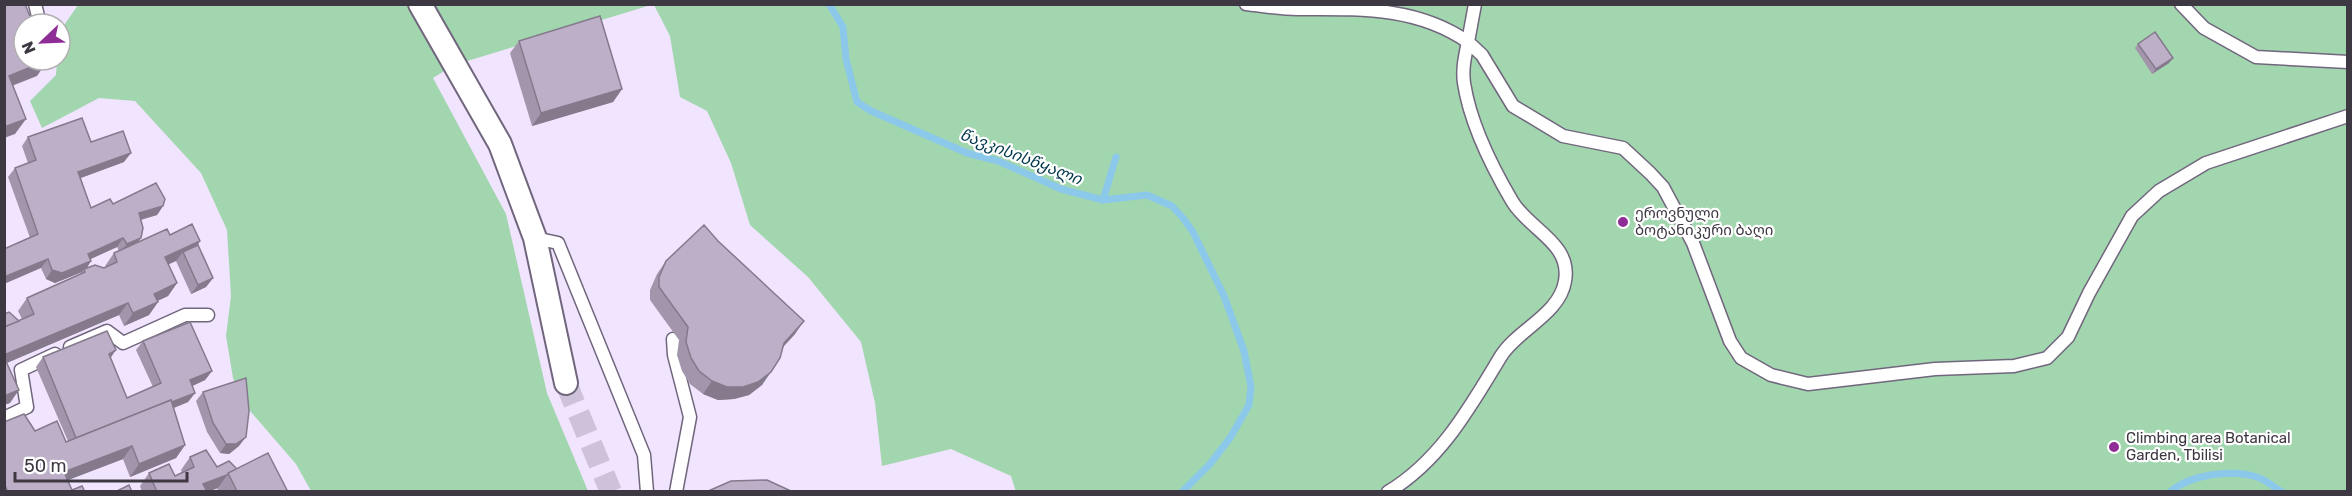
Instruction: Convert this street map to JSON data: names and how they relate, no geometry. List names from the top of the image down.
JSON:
{
  "water": ["წავკისისწყალი"],
  "places": ["ეროვნული ბოტანიკური ბაღი", "Climbing area Botanical Garden, Tbilisi"],
  "scale_bar": "50 m",
  "north": "bottom left"
}
